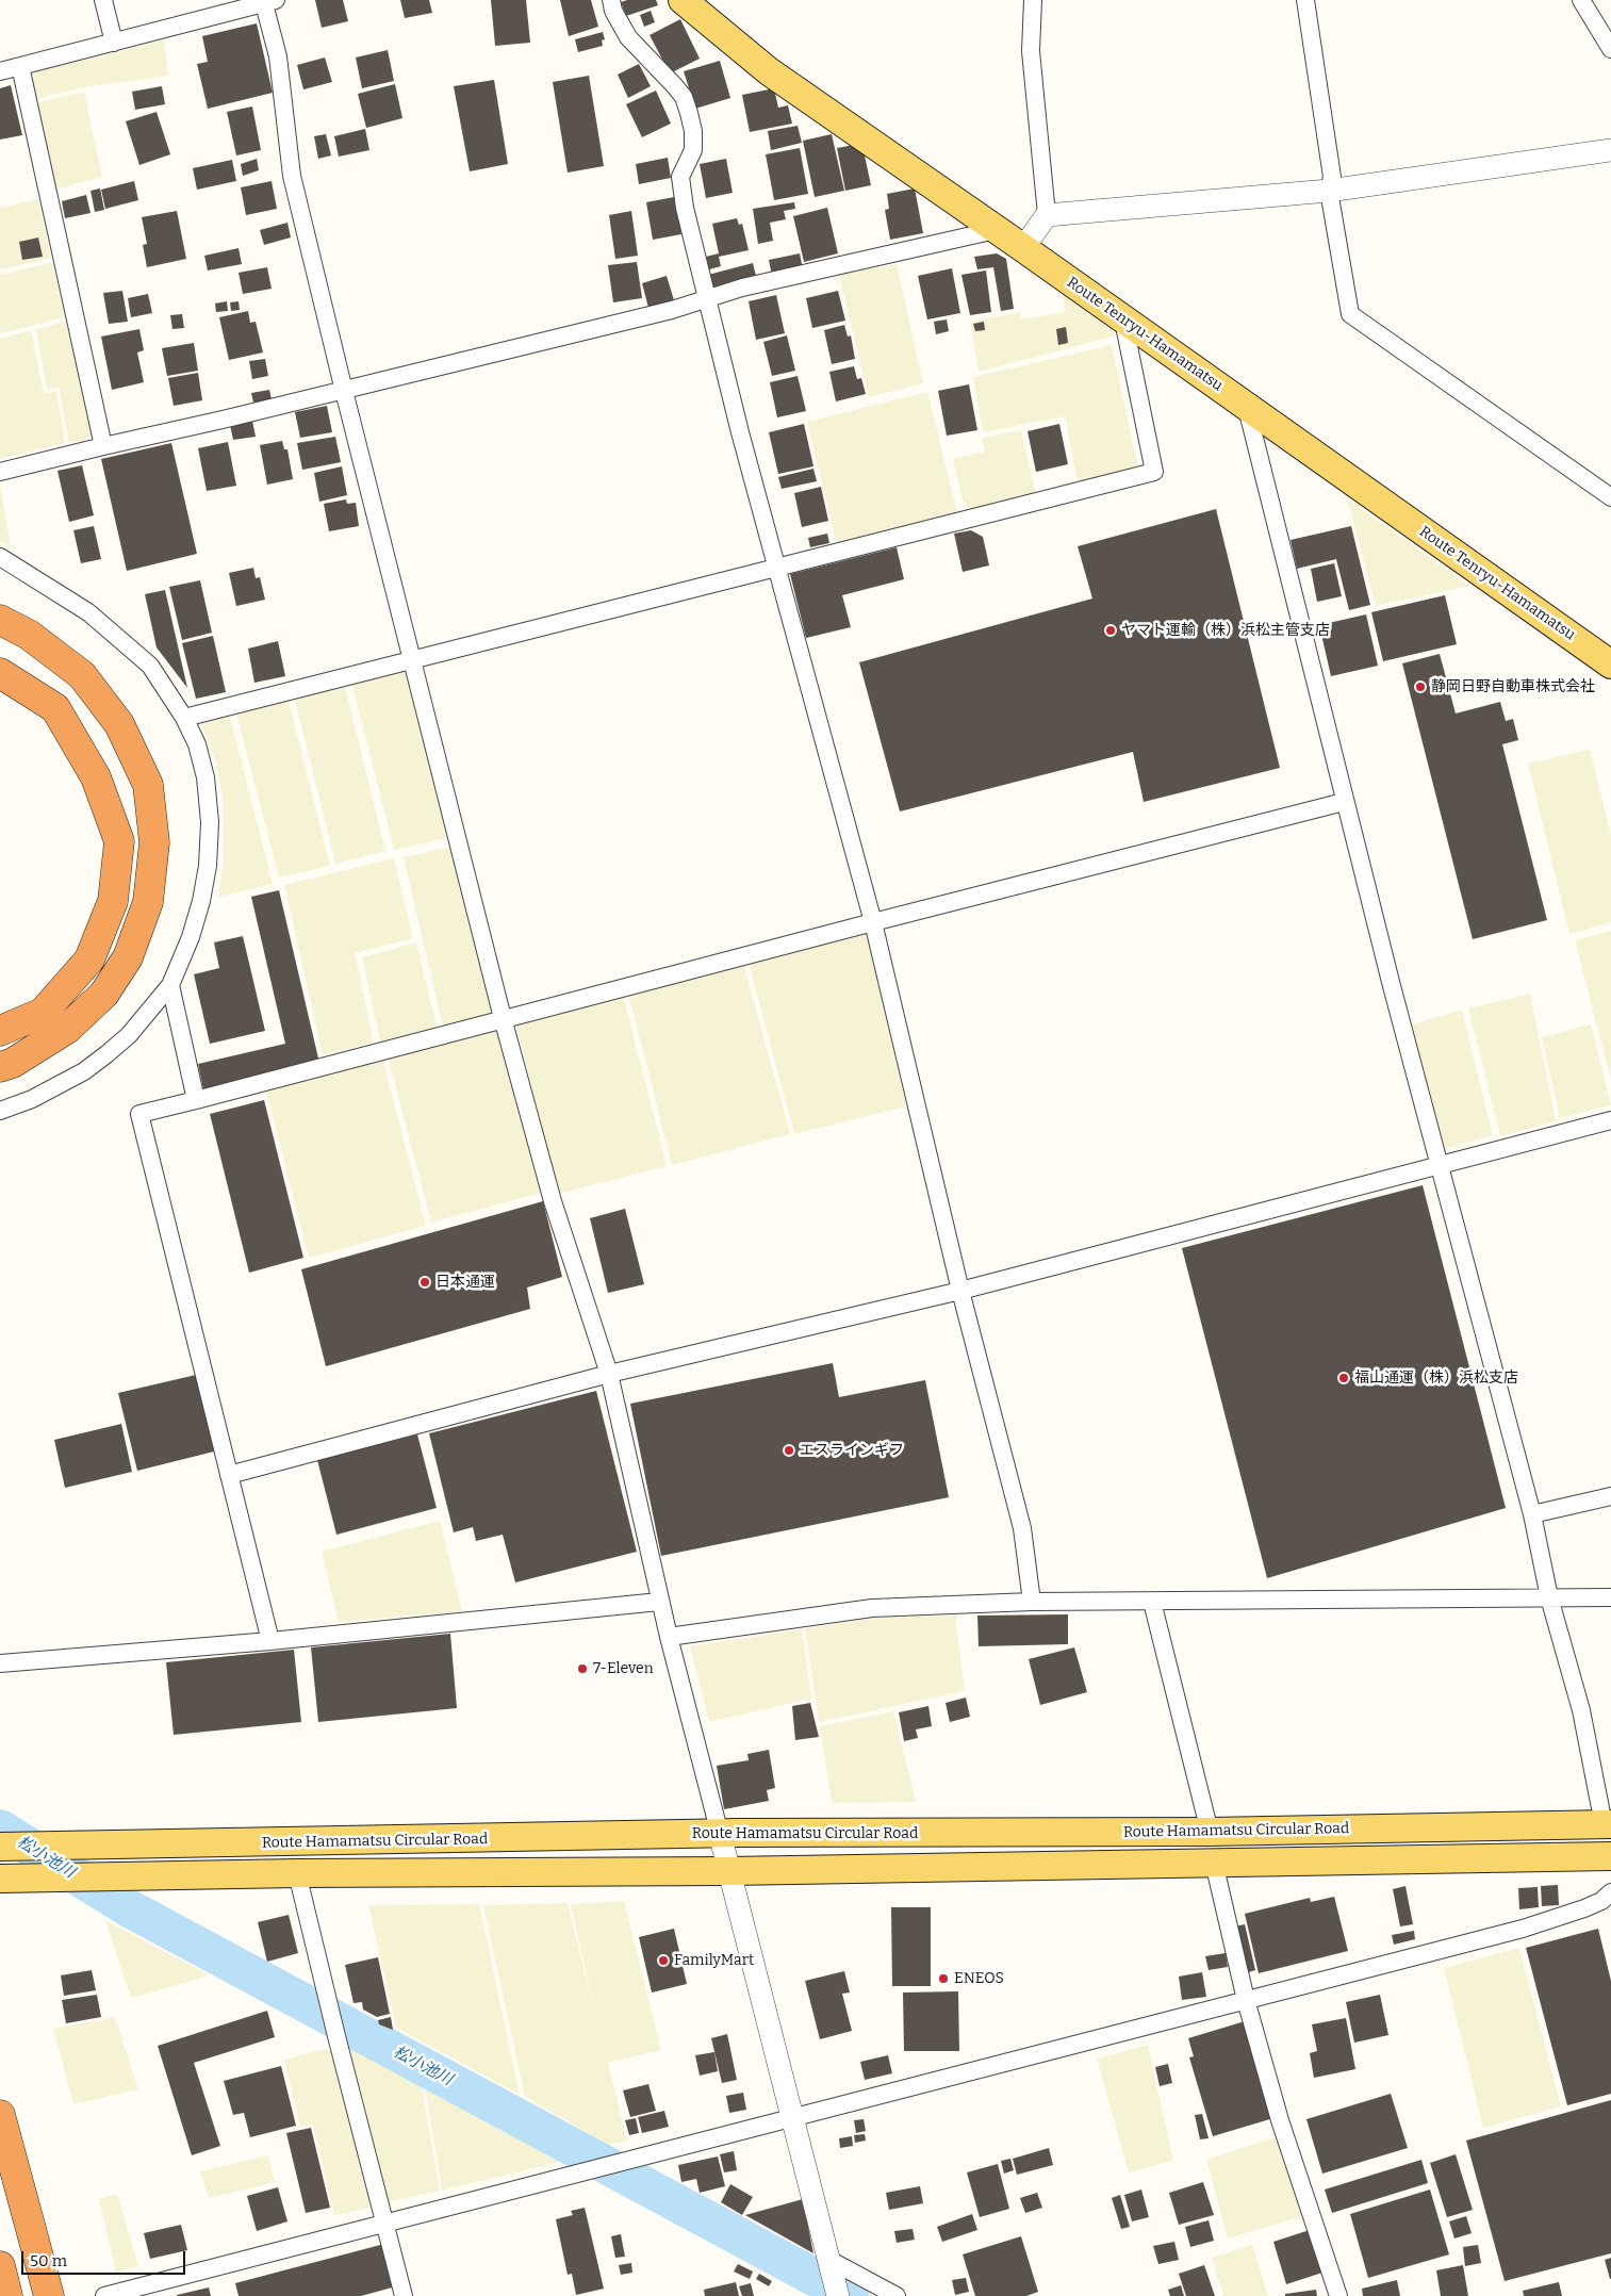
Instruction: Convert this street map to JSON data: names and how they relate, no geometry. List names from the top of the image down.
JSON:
{
  "streets": {
    "main road": ["Route Tenryu-Hamamatsu", "Route Hamamatsu Circular Road"]
  },
  "water": ["松小池川"],
  "places": [
    "ヤマト運輸（株）浜松主管支店",
    "静岡日野自動車株式会社",
    "日本通運",
    "福山通運（株）浜松支店",
    "エスラインギフ",
    "7-Eleven",
    "FamilyMart",
    "ENEOS"
  ],
  "scale_bar": "50 m"
}
